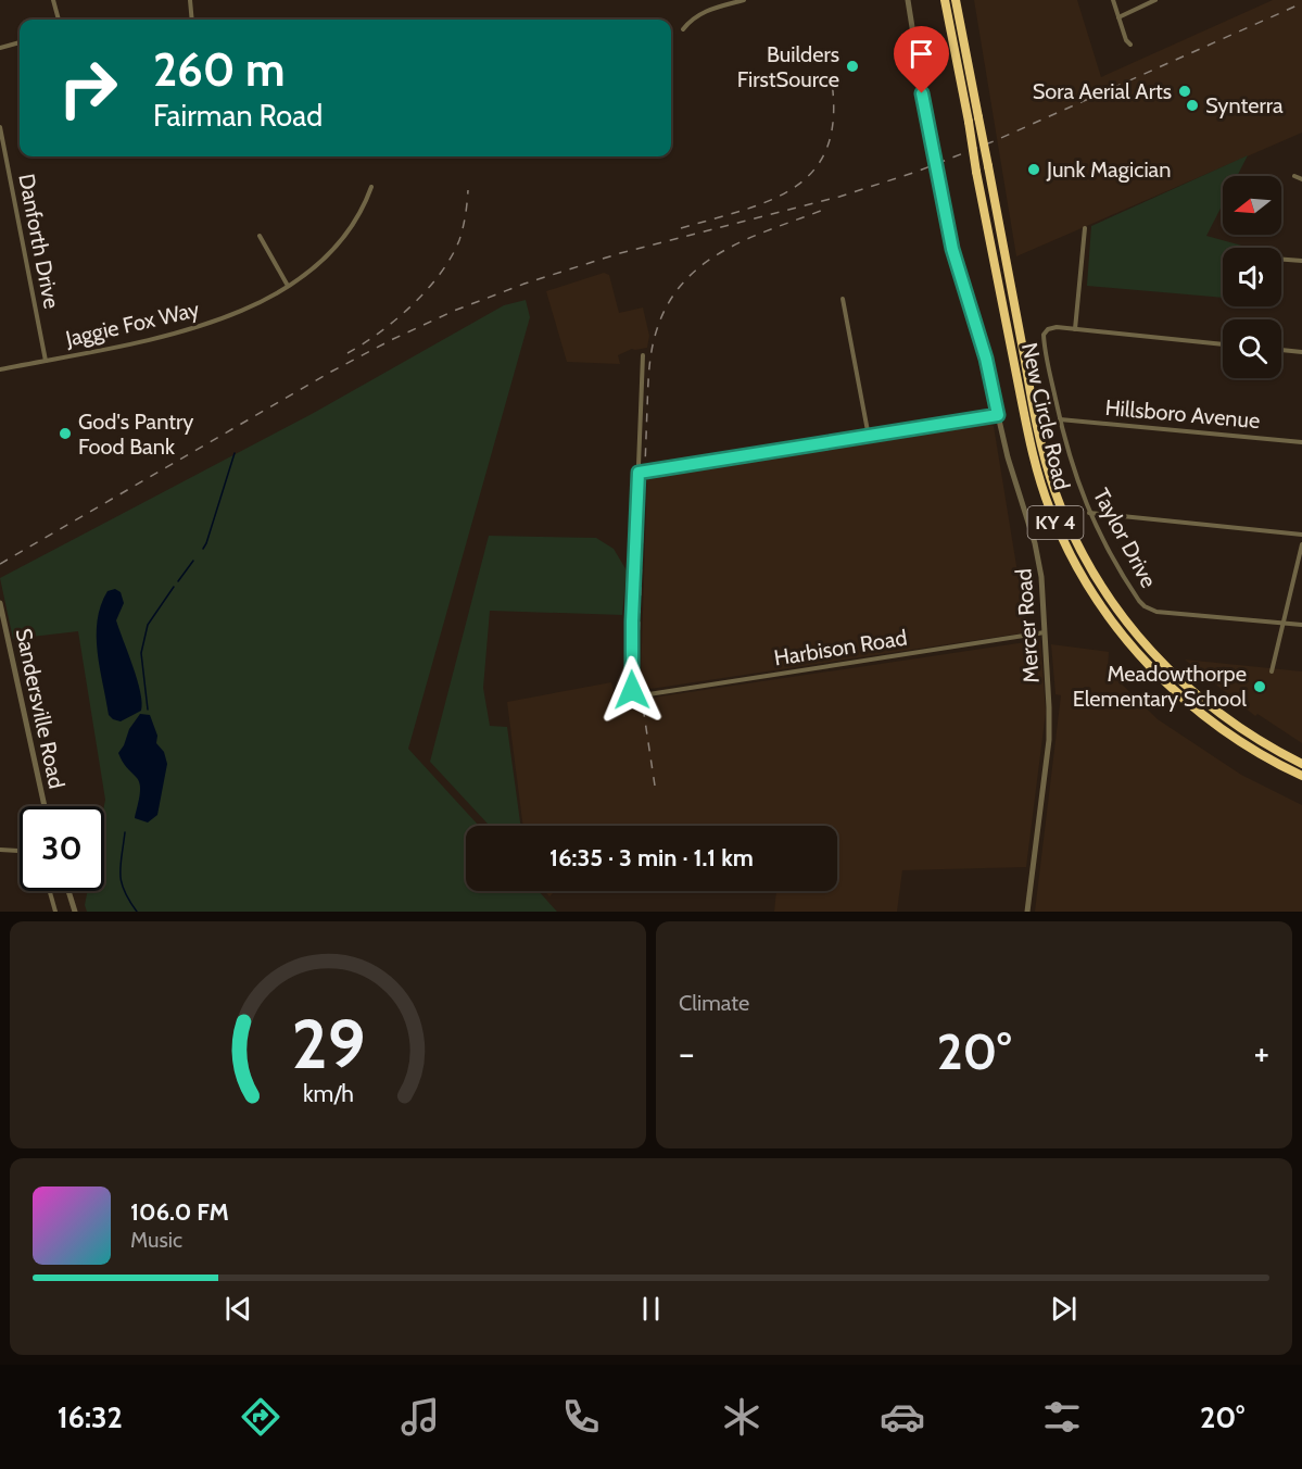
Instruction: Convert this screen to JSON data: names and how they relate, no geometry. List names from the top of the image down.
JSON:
{
  "streets": {
    "highway": ["New Circle Road", "KY 4"],
    "street": [
      "Danforth Drive",
      "Jaggie Fox Way",
      "Hillsboro Avenue",
      "Taylor Drive",
      "Mercer Road",
      "Harbison Road",
      "Sandersville Road"
    ]
  },
  "crossings": [
    ["Danforth Drive", "Jaggie Fox Way"],
    ["Hillsboro Avenue", "Taylor Drive"],
    ["Mercer Road", "Harbison Road"]
  ],
  "places": [
    "Builders FirstSource",
    "Sora Aerial Arts",
    "Synterra",
    "Junk Magician",
    "God's Pantry Food Bank",
    "Meadowthorpe Elementary School"
  ],
  "north": "left",
  "page": {
    "turn": ["260 m", "Fairman Road"],
    "limit": "30",
    "trip": "16:35 · 3 min · 1.1 km",
    "tile": "Climate",
    "heat": ["−", "20°", "+"],
    "song": ["106.0 FM", "Music"],
    "tabs": ["16:32", "20°"],
    "gauge": ["29", "km/h"]
  }
}
